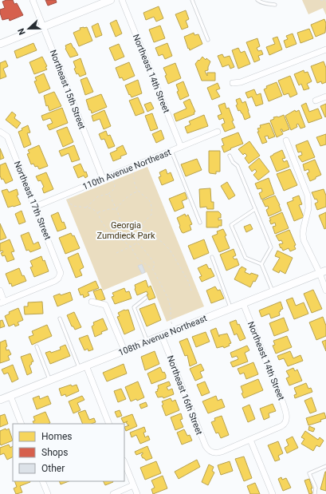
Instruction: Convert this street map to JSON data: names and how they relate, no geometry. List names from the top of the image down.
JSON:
{
  "streets": {
    "main road": ["108th Avenue Northeast"],
    "street": [
      "Northeast 14th Street",
      "Northeast 15th Street",
      "110th Avenue Northeast",
      "Northeast 17th Street",
      "Northeast 16th Street"
    ]
  },
  "crossings": [
    ["Northeast 14th Street", "110th Avenue Northeast"],
    ["Northeast 14th Street", "108th Avenue Northeast"],
    ["Northeast 14th Street", "Northeast 16th Street"],
    ["Northeast 15th Street", "110th Avenue Northeast"],
    ["110th Avenue Northeast", "Northeast 17th Street"],
    ["108th Avenue Northeast", "Northeast 16th Street"]
  ],
  "parks": ["Georgia Zumdieck Park"],
  "legend": ["Homes", "Shops", "Other"],
  "north": "left"
}
